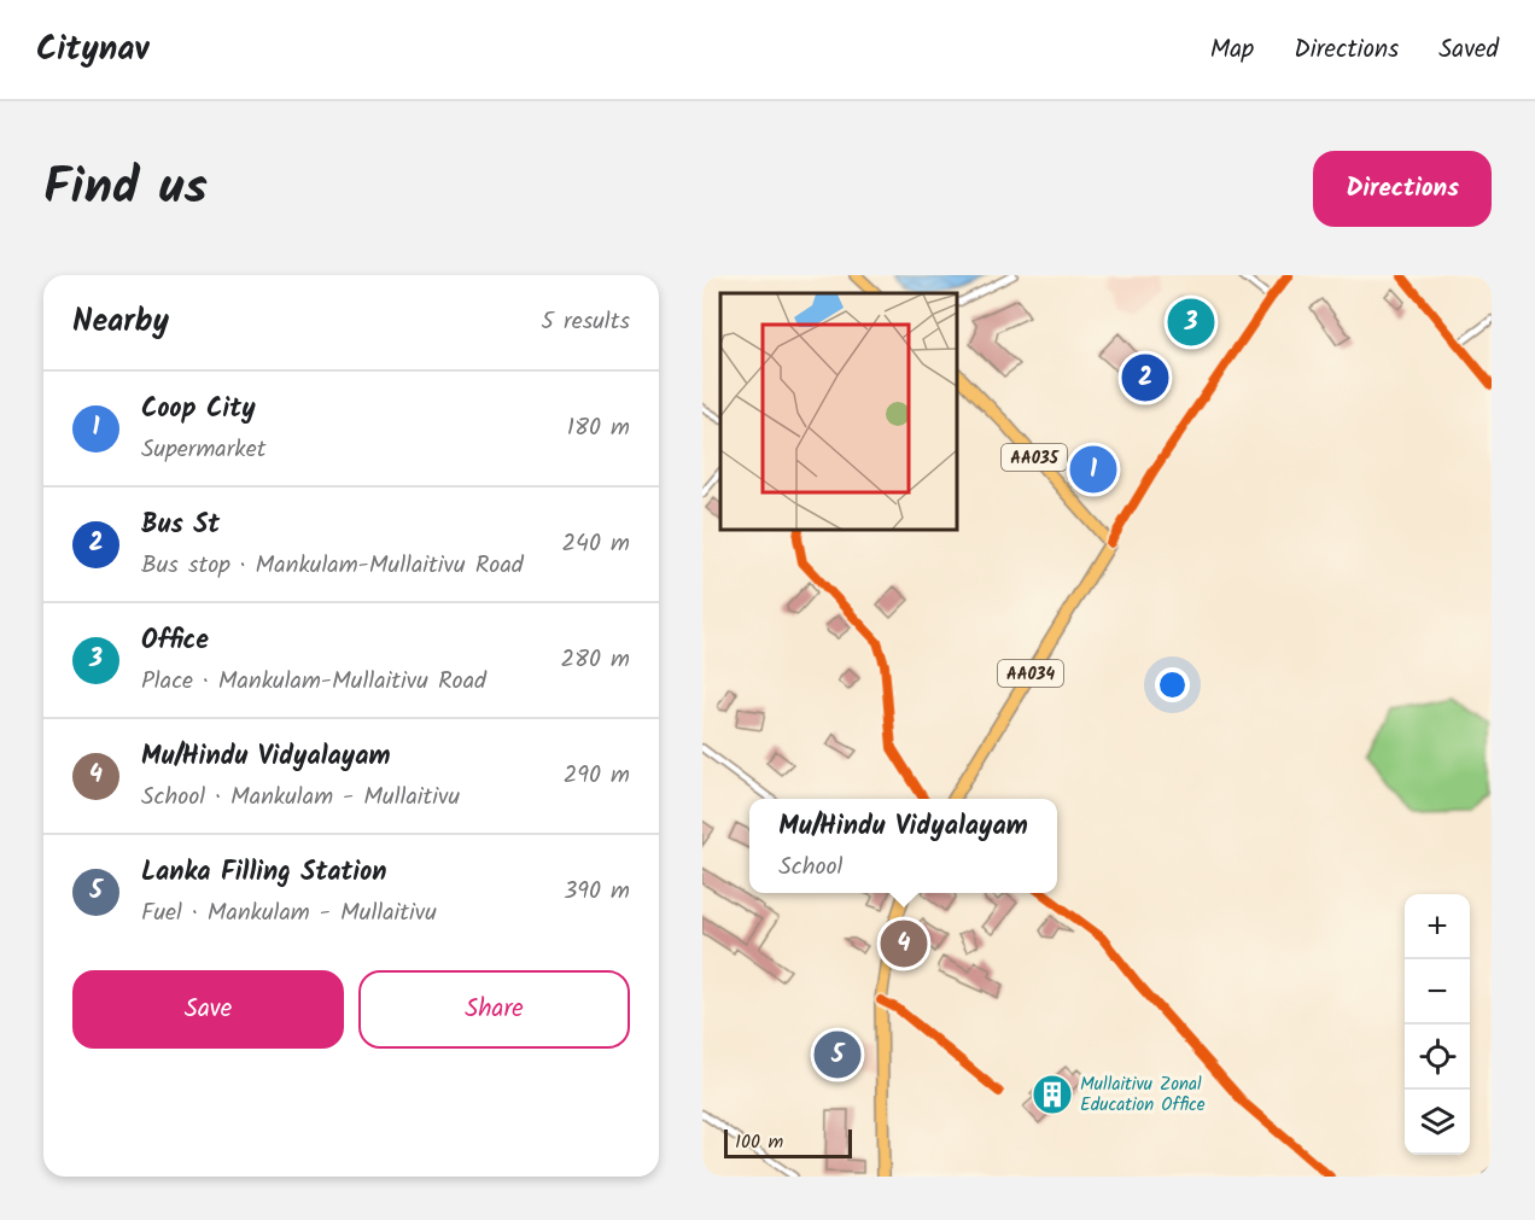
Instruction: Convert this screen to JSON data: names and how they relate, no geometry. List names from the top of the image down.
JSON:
{
  "streets": {
    "highway": ["AA035", "AA034"]
  },
  "crossings": [
    ["AA035", "AA034"]
  ],
  "places": {
    "building": ["Mullaitivu Zonal Education Office"]
  },
  "scale_bar": "100 m",
  "page": {
    "header": "Citynav",
    "nav": ["Map", "Directions", "Saved"],
    "title": "Find us",
    "buttons": [
      "Directions",
      ["Save", "Share"]
    ],
    "heading": ["Nearby", "5 results"],
    "pins": [
      "3",
      "2",
      "1",
      "4",
      "5"
    ],
    "list": [
      {
        "mark": "1",
        "name": "Coop City",
        "note": "Supermarket",
        "value": "180 m"
      },
      {
        "mark": "2",
        "name": "Bus St",
        "note": "Bus stop · Mankulam-Mullaitivu Road",
        "value": "240 m"
      },
      {
        "mark": "3",
        "name": "Office",
        "note": "Place · Mankulam-Mullaitivu Road",
        "value": "280 m"
      },
      {
        "mark": "4",
        "name": "Mu/Hindu Vidyalayam",
        "note": "School · Mankulam - Mullaitivu",
        "value": "290 m"
      },
      {
        "mark": "5",
        "name": "Lanka Filling Station",
        "note": "Fuel · Mankulam - Mullaitivu",
        "value": "390 m"
      }
    ],
    "popup": ["Mu/Hindu Vidyalayam", "School"],
    "map_buttons": ["+", "−"],
    "scale": "100 m"
  }
}
